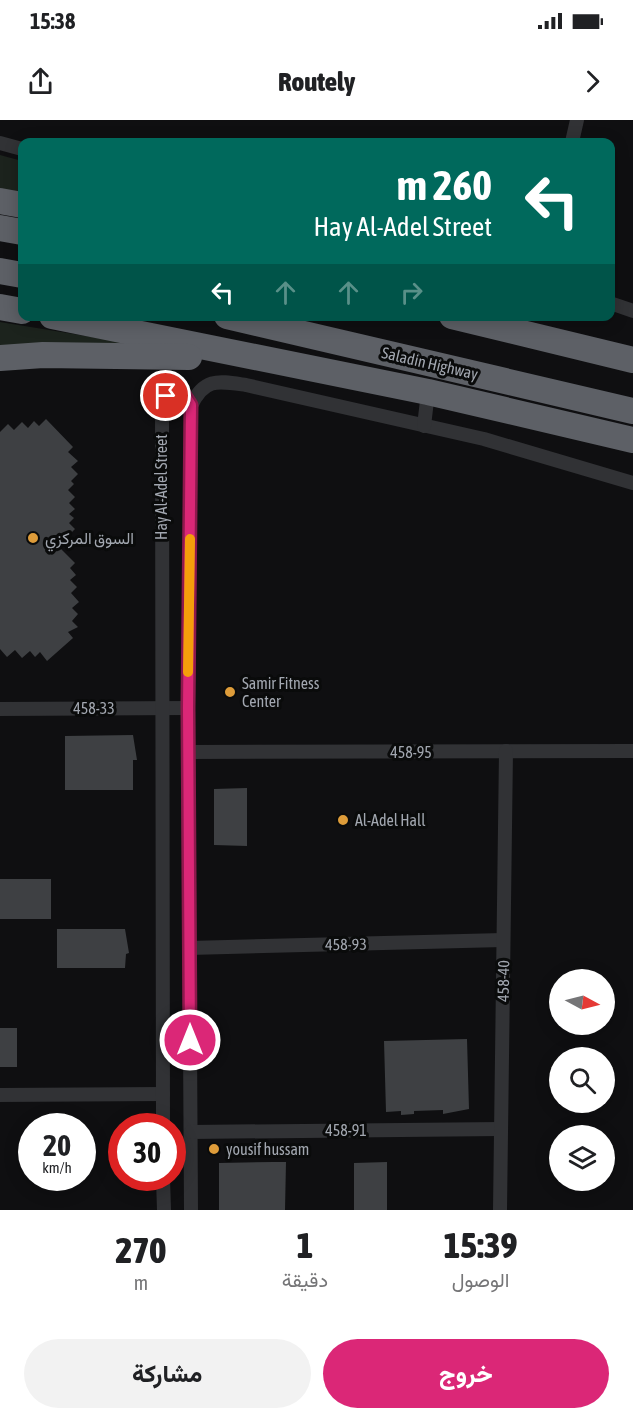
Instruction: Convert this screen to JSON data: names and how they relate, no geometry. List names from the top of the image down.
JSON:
{
  "streets": {
    "highway": ["Saladin Highway"],
    "street": [
      "Hay Al-Adel Street",
      "458-33",
      "458-95",
      "458-93",
      "458-40",
      "458-91"
    ]
  },
  "crossings": [
    ["Hay Al-Adel Street", "458-33"],
    ["Hay Al-Adel Street", "458-95"],
    ["Hay Al-Adel Street", "458-93"],
    ["Hay Al-Adel Street", "458-91"],
    ["458-95", "458-40"],
    ["458-93", "458-40"],
    ["458-40", "458-91"]
  ],
  "places": [
    "السوق المركزي",
    "Samir Fitness Center",
    "Al-Adel Hall",
    "yousif hussam"
  ],
  "north": "right",
  "page": {
    "status": "15:38",
    "header": "Routely",
    "turn": ["260 m", "Hay Al-Adel Street"],
    "speed": "20 km/h",
    "limit": "30",
    "eta": [
      "15:39",
      "الوصول",
      "1",
      "دقيقة",
      "270",
      "m"
    ],
    "buttons": ["خروج", "مشاركة"]
  }
}
